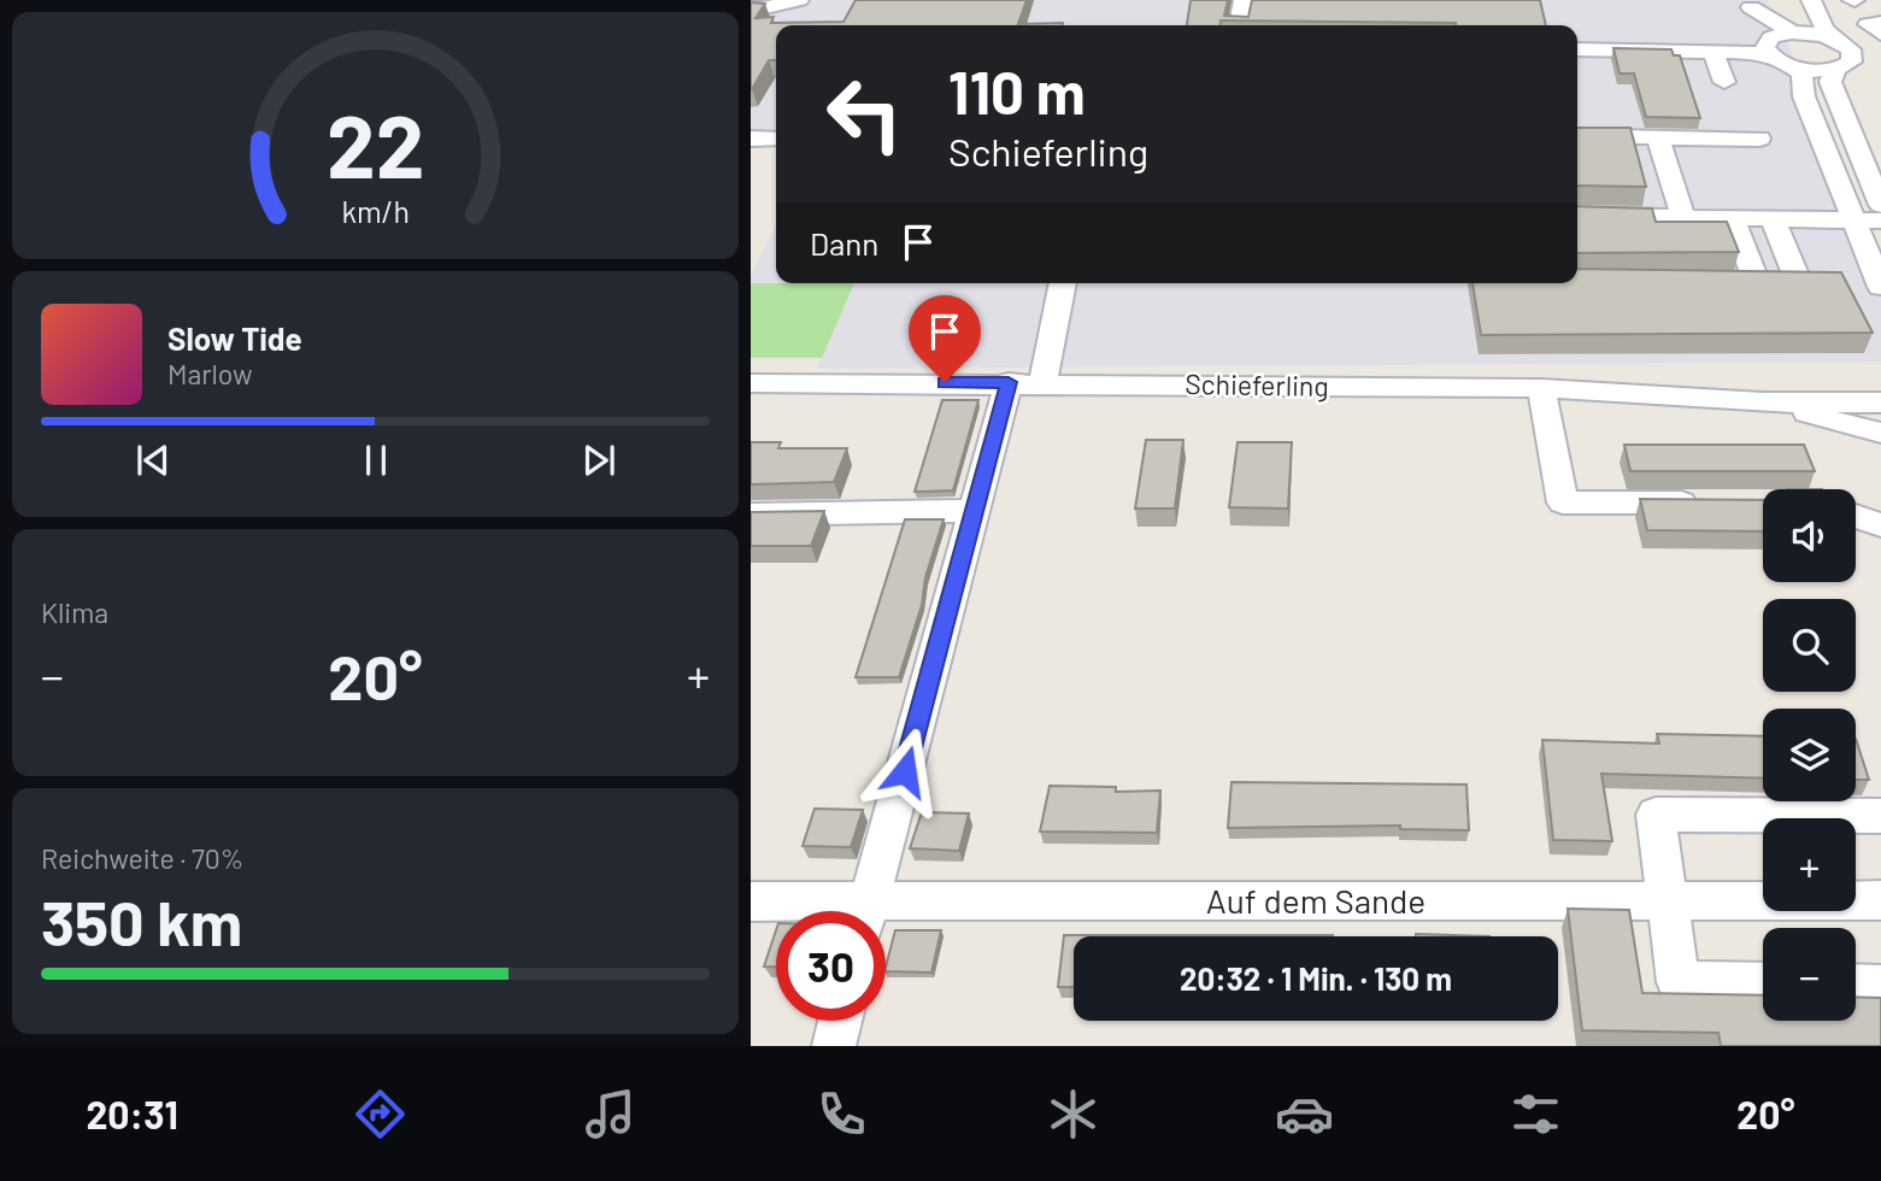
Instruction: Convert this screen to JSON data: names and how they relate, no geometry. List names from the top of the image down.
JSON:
{
  "streets": {
    "street": ["Schieferling", "Auf dem Sande"]
  },
  "page": {
    "turn": ["110 m", "Schieferling"],
    "then": "Dann",
    "song": ["Slow Tide", "Marlow"],
    "map_buttons": ["+", "−"],
    "tile": [
      "Klima",
      ["Reichweite · 70%", "350 km"]
    ],
    "heat": ["−", "20°", "+"],
    "limit": "30",
    "trip": "20:32 · 1 Min. · 130 m",
    "tabs": ["20:31", "20°"],
    "gauge": ["22", "km/h"]
  }
}
